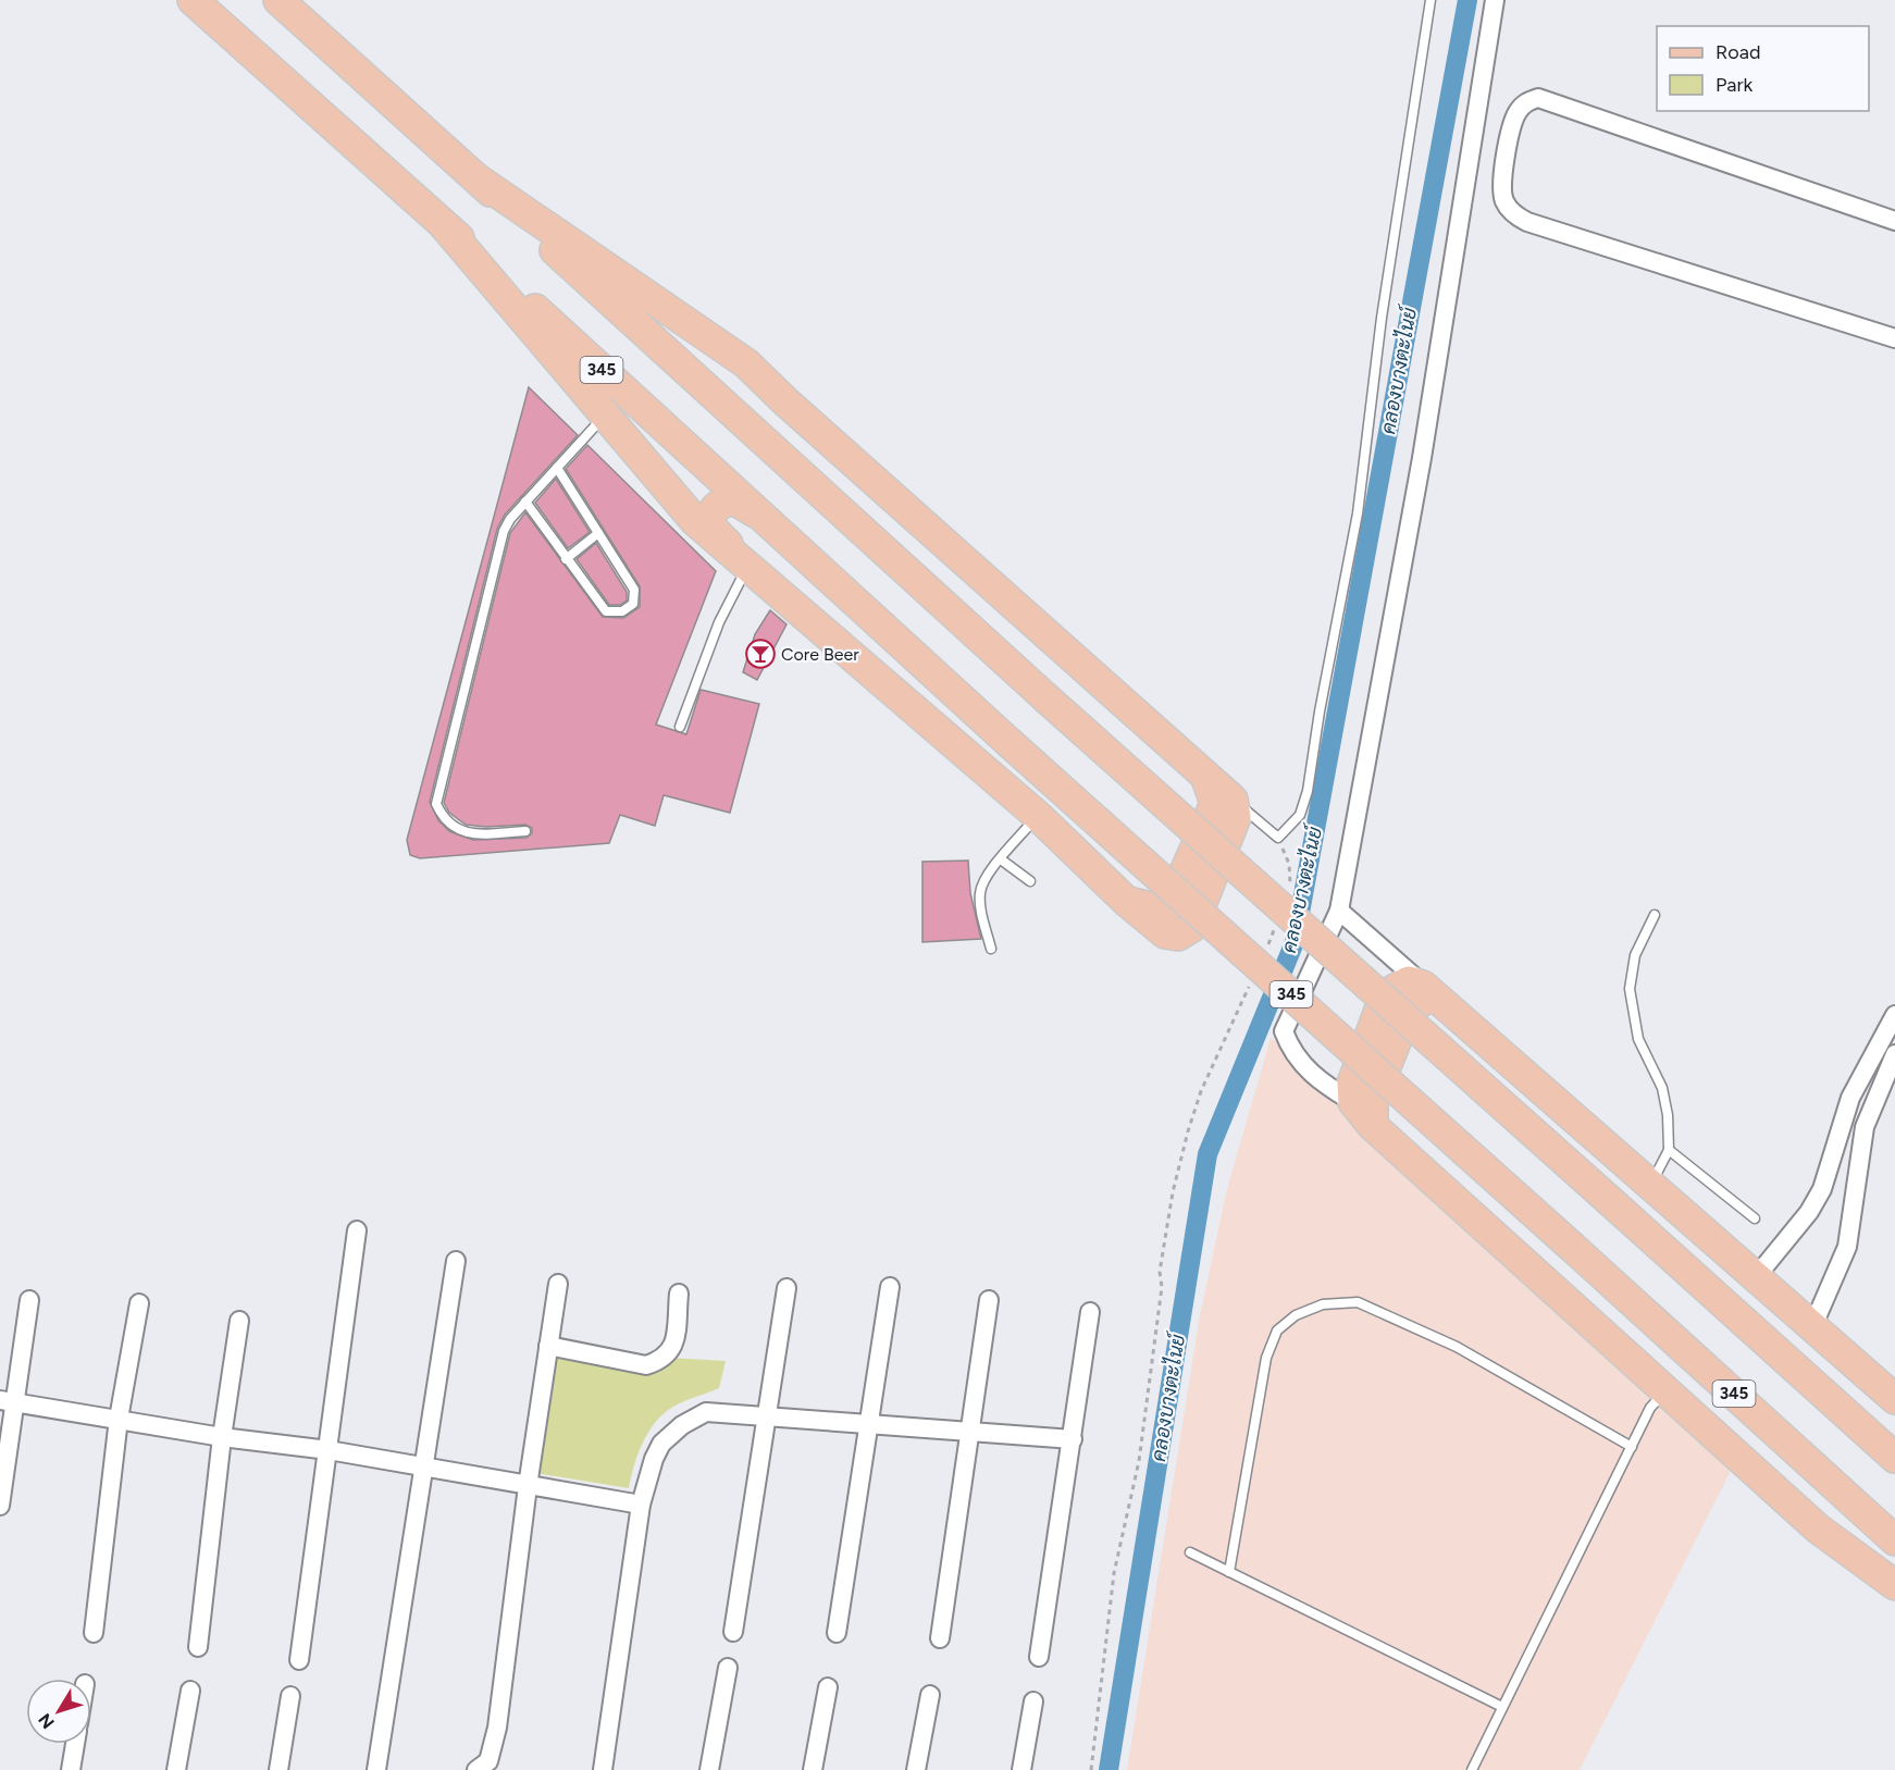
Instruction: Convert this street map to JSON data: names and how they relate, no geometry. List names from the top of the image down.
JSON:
{
  "streets": {
    "main road": ["345"]
  },
  "water": ["คลองบางตะไนย์"],
  "places": {
    "bar": ["Core Beer"]
  },
  "legend": ["Road", "Park"],
  "north": "bottom left"
}
